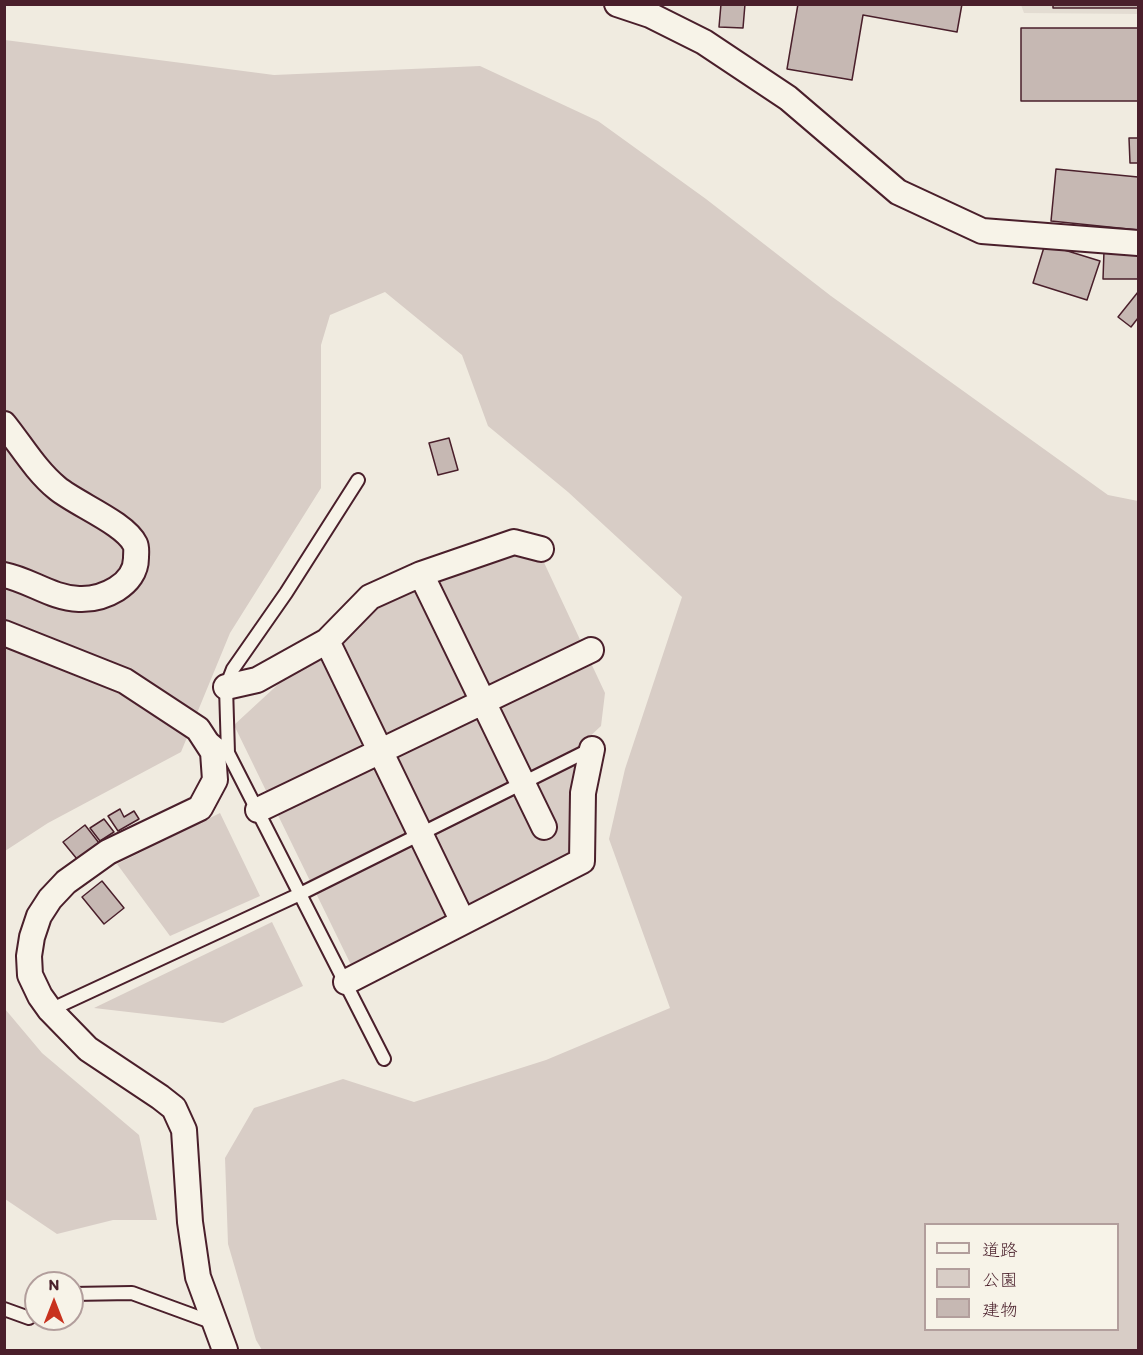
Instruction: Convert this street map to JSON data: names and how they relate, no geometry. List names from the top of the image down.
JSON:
{
  "legend": ["道路", "公園", "建物"],
  "north": "top"
}
